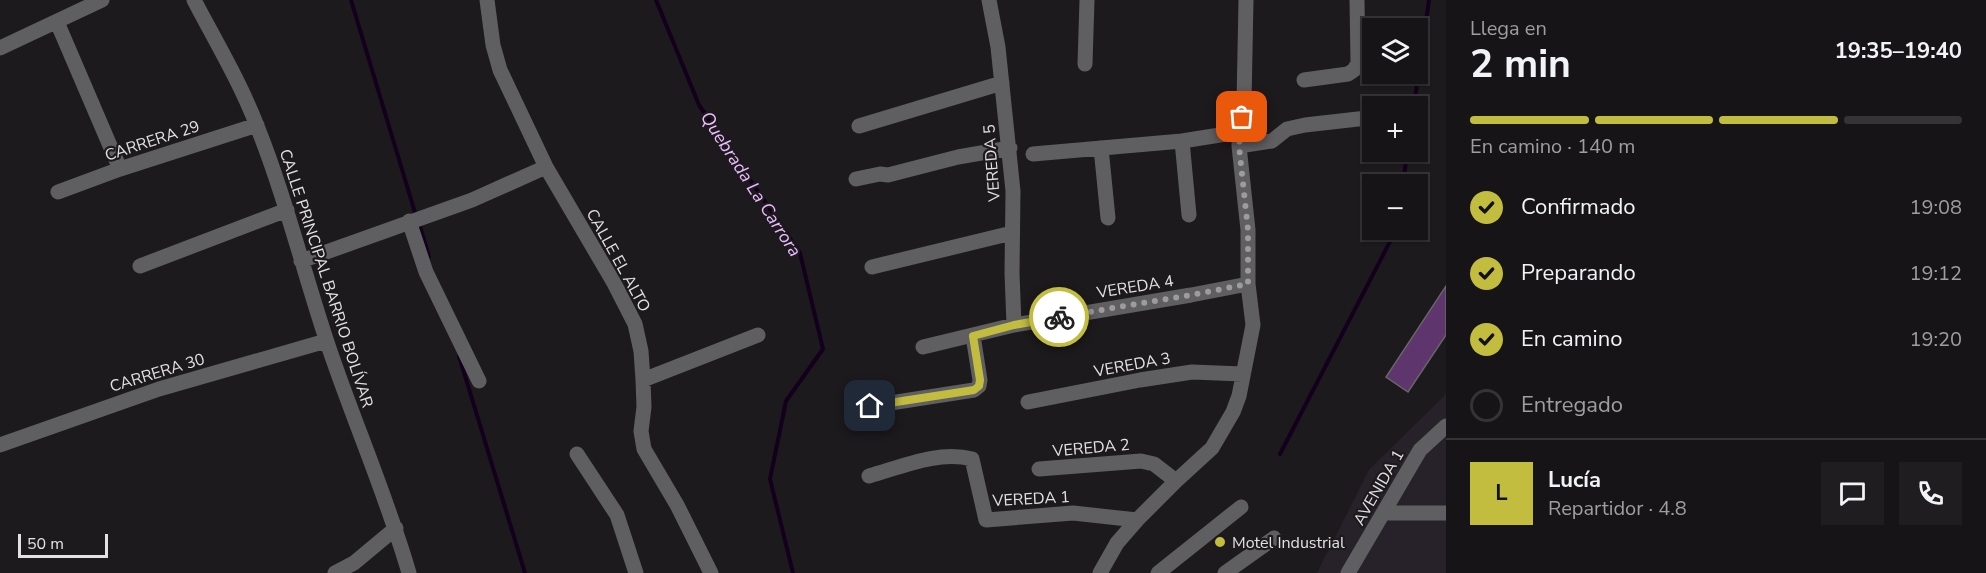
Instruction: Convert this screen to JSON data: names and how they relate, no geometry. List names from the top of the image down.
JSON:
{
  "streets": {
    "street": [
      "CARRERA 29",
      "VEREDA 5",
      "CALLE EL ALTO",
      "CALLE PRINCIPAL BARRIO BOLÍVAR",
      "VEREDA 4",
      "VEREDA 3",
      "CARRERA 30",
      "VEREDA 2",
      "AVENIDA 1",
      "VEREDA 1"
    ]
  },
  "crossings": [
    ["CARRERA 29", "CALLE PRINCIPAL BARRIO BOLÍVAR"],
    ["VEREDA 5", "VEREDA 4"],
    ["CALLE PRINCIPAL BARRIO BOLÍVAR", "CARRERA 30"]
  ],
  "water": ["Quebrada La Carrora"],
  "places": ["Motel Industrial"],
  "scale_bar": "50 m",
  "page": {
    "heading": ["2 min", "Llega en", "19:35–19:40"],
    "panel": ["Lucía", "Repartidor · 4.8"],
    "map_buttons": ["+", "−"],
    "bar": "En camino · 140 m",
    "list": [
      ["Confirmado", "19:08"],
      ["Preparando", "19:12"],
      ["En camino", "19:20"],
      "Entregado"
    ],
    "round": "L",
    "scale": "50 m"
  }
}
